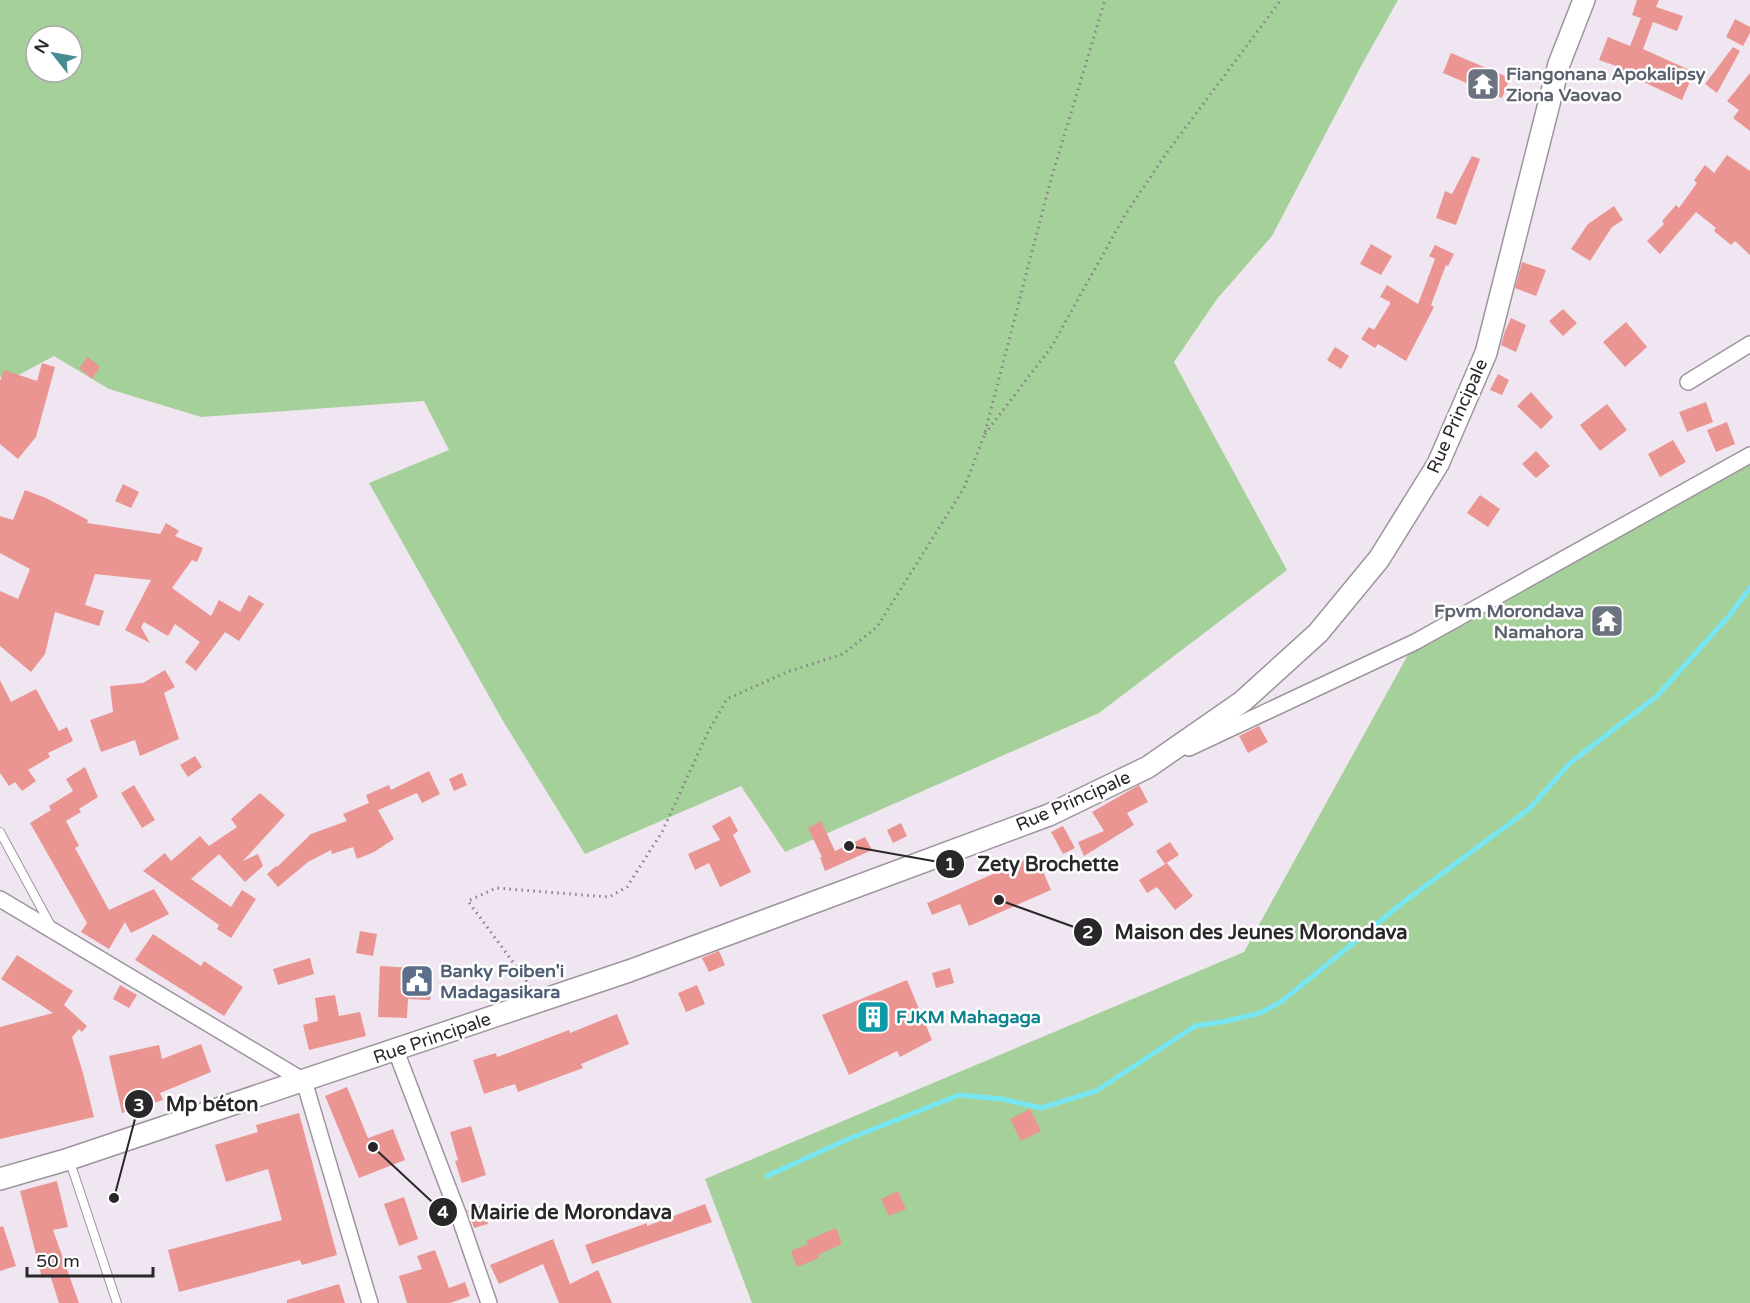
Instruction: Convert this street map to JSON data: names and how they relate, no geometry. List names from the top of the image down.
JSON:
{
  "streets": {
    "main road": ["Rue Principale"]
  },
  "places": {
    "temple": ["Fiangonana Apokalipsy Ziona Vaovao", "Fpvm Morondava Namahora"],
    "other": [
      "Zety Brochette",
      "Maison des Jeunes Morondava",
      "Mairie de Morondava",
      "Mp béton"
    ],
    "public building": ["Banky Foiben'i Madagasikara"],
    "building": ["FJKM Mahagaga"]
  },
  "scale_bar": "50 m",
  "north": "top left"
}
